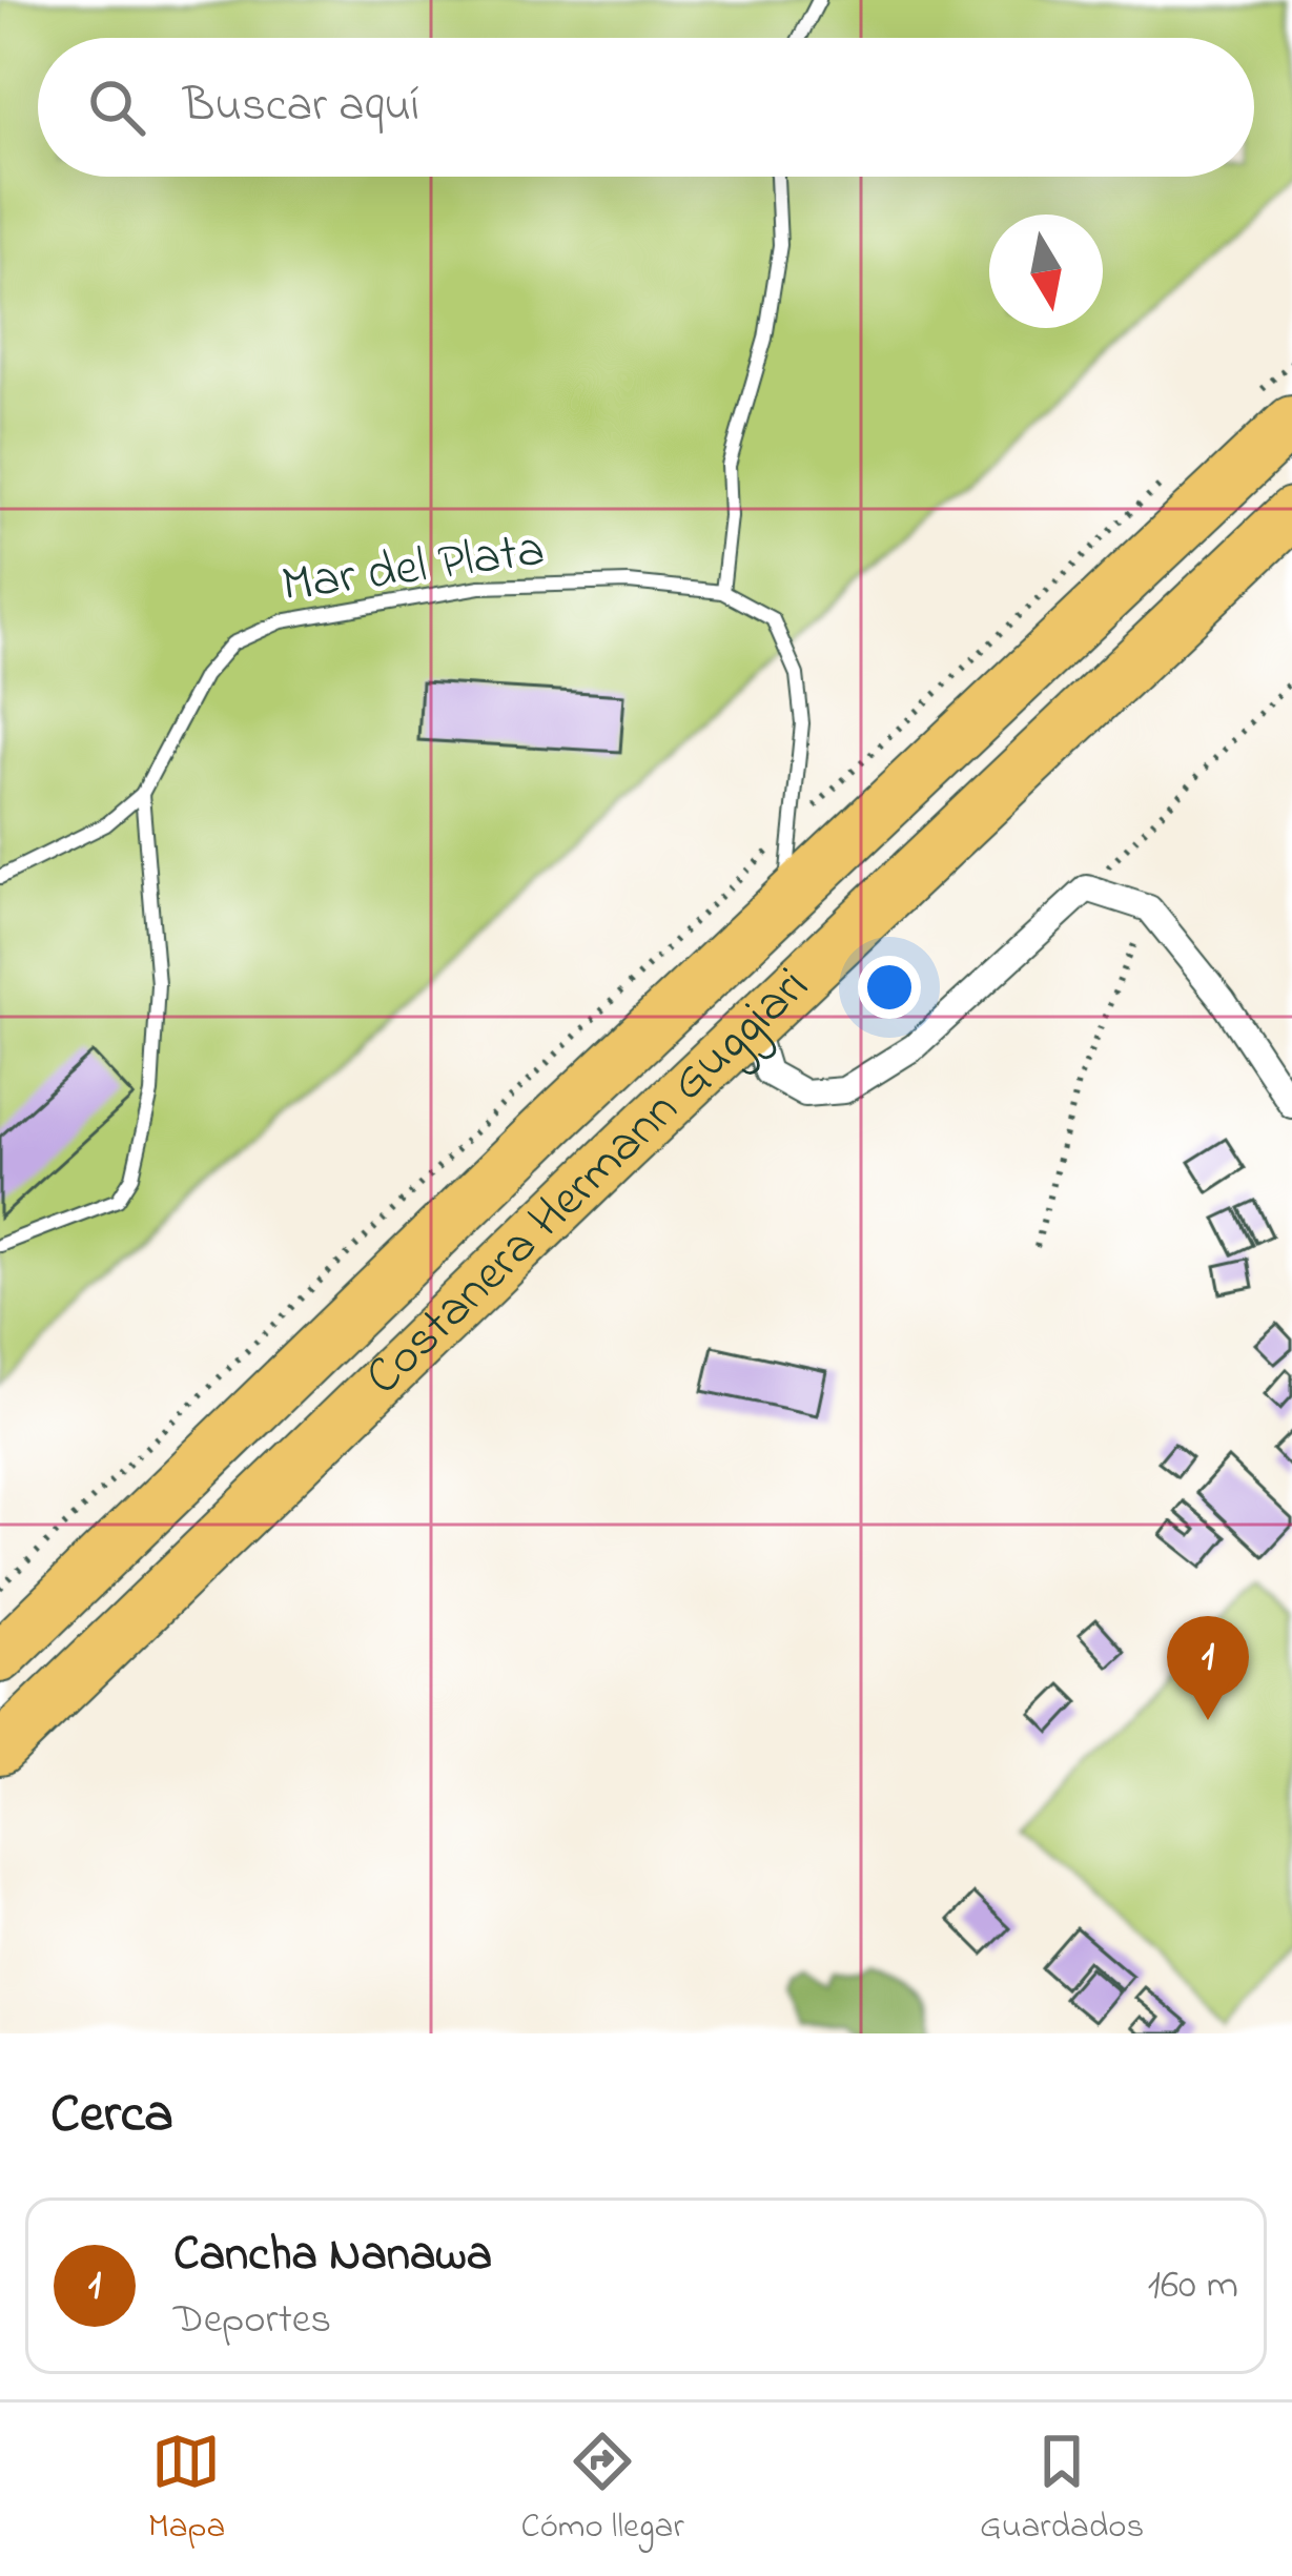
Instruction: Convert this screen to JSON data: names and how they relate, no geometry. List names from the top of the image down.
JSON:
{
  "streets": {
    "highway": ["Costanera Hermann Guggiari"],
    "lane": ["Mar del Plata"]
  },
  "north": "bottom",
  "page": {
    "search": "Buscar aquí",
    "pins": "1",
    "heading": "Cerca",
    "list": [
      {
        "mark": "1",
        "name": "Cancha Nanawa",
        "note": "Deportes",
        "value": "160 m"
      }
    ],
    "nav": ["Mapa", "Cómo llegar", "Guardados"]
  }
}
